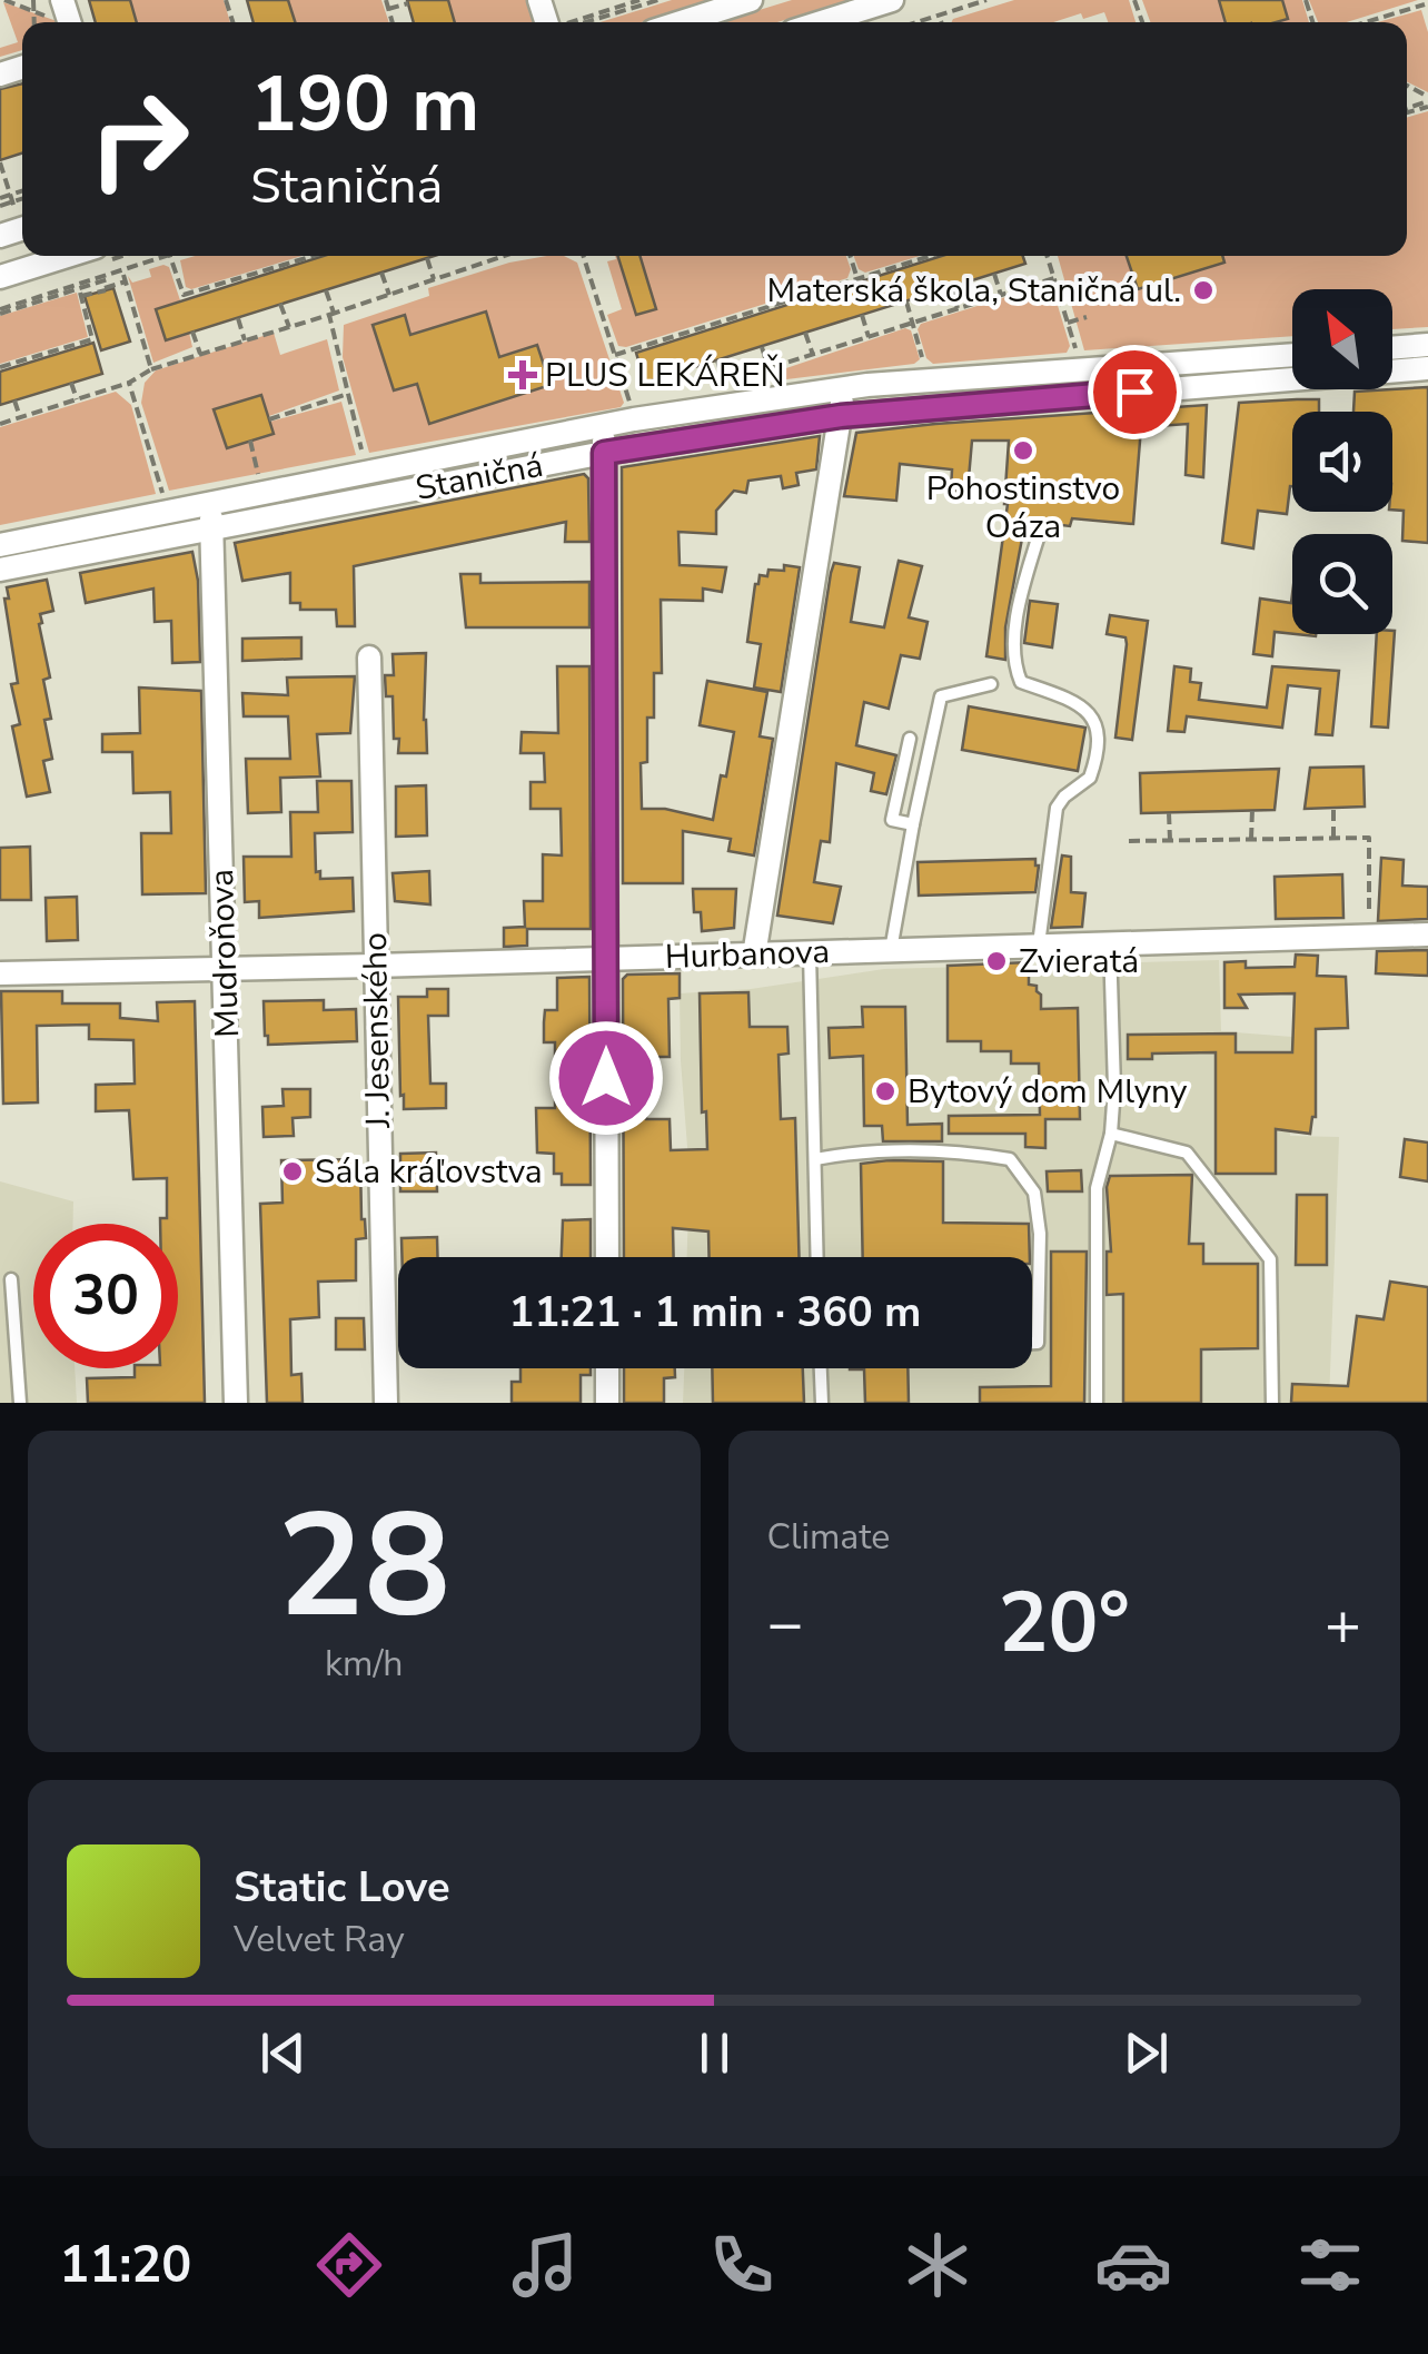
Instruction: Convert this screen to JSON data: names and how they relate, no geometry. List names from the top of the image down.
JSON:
{
  "streets": {
    "street": [
      "Staničná",
      "Mudroňova",
      "Hurbanova",
      "J. Jesenského"
    ]
  },
  "crossings": [
    ["Staničná", "Mudroňova"],
    ["Mudroňova", "Hurbanova"],
    ["Hurbanova", "J. Jesenského"]
  ],
  "places": {
    "other": [
      "Materská škola, Staničná ul.",
      "Pohostinstvo Oáza",
      "Zvieratá",
      "Bytový dom Mlyny",
      "Sála kráľovstva"
    ],
    "health": ["PLUS LEKÁREŇ"]
  },
  "north": "top left",
  "page": {
    "turn": ["190 m", "Staničná"],
    "limit": "30",
    "trip": "11:21 · 1 min · 360 m",
    "tile": [
      ["28", "km/h"],
      "Climate"
    ],
    "heat": ["−", "20°", "+"],
    "song": ["Static Love", "Velvet Ray"],
    "tabs": "11:20"
  }
}
